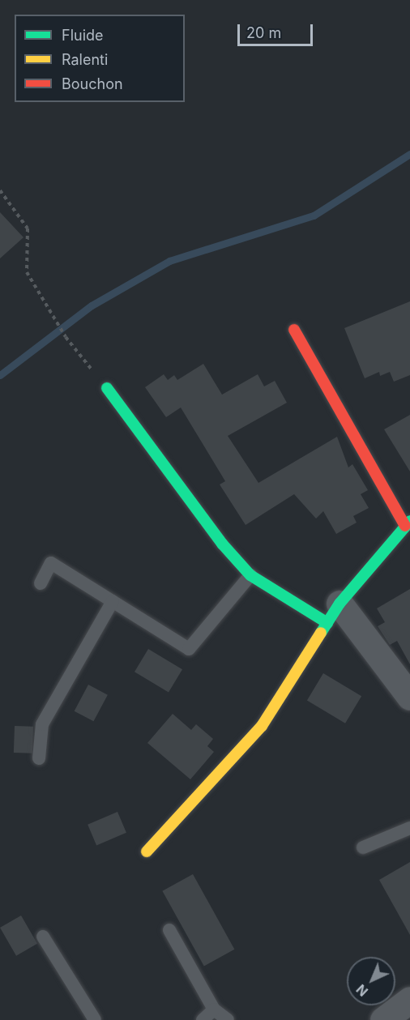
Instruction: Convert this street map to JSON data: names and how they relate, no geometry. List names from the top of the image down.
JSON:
{
  "legend": ["Fluide", "Ralenti", "Bouchon"],
  "scale_bar": "20 m",
  "north": "bottom left"
}
